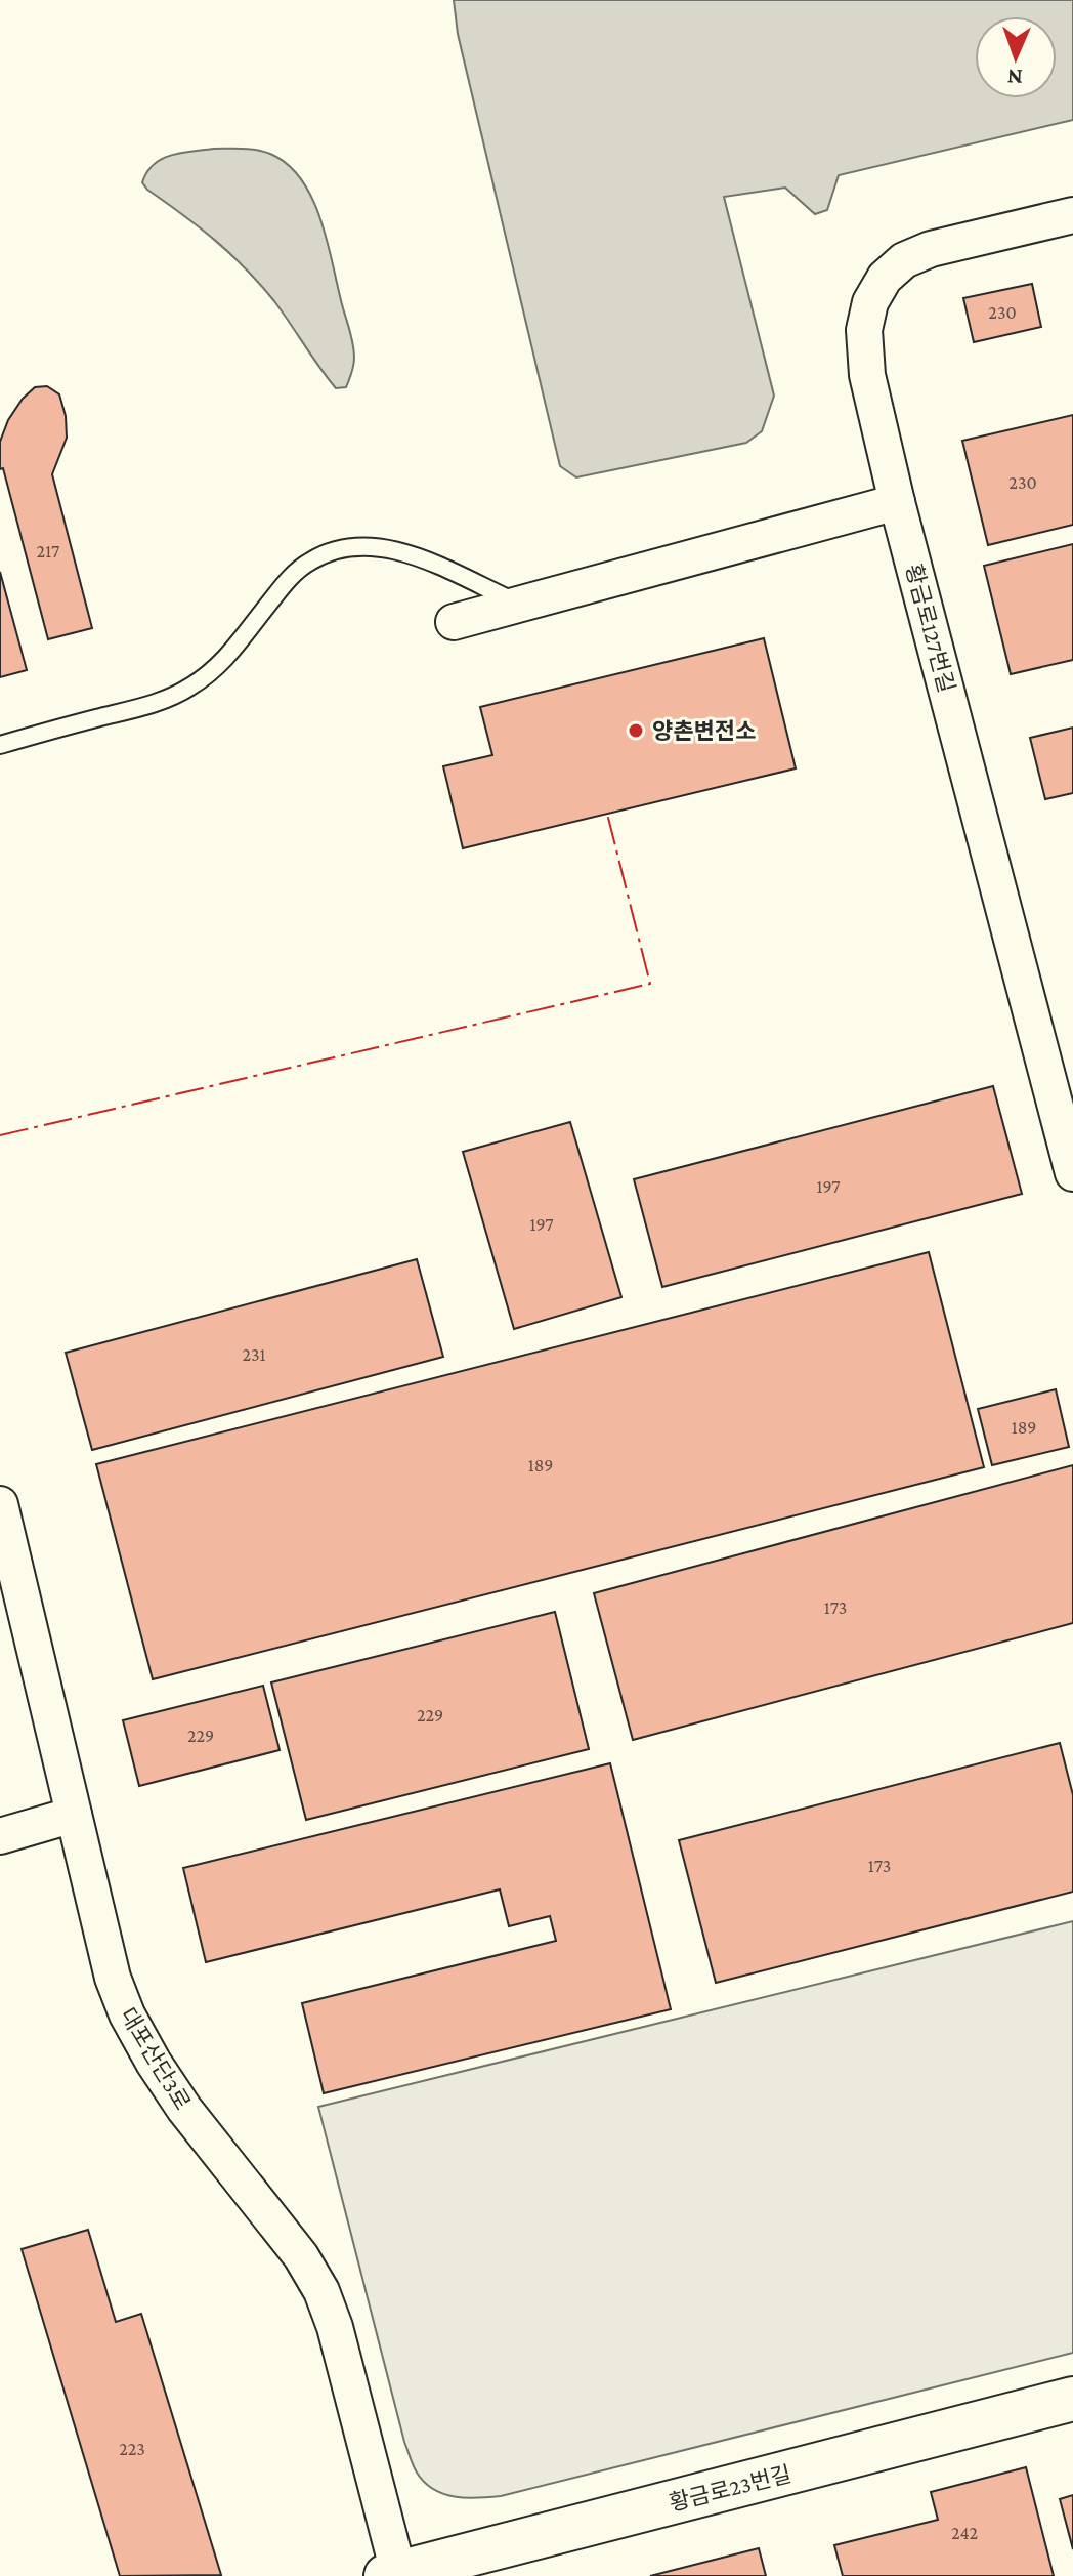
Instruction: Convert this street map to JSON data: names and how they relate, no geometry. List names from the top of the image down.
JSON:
{
  "streets": {
    "street": ["황금로127번길", "대포산단3로", "황금로23번길"]
  },
  "crossings": [
    ["대포산단3로", "황금로23번길"]
  ],
  "places": ["양촌변전소"],
  "house_numbers": [
    "230",
    "230",
    "217",
    "197",
    "197",
    "231",
    "189",
    "189",
    "173",
    "229",
    "229",
    "173",
    "223",
    "242"
  ],
  "north": "bottom"
}
